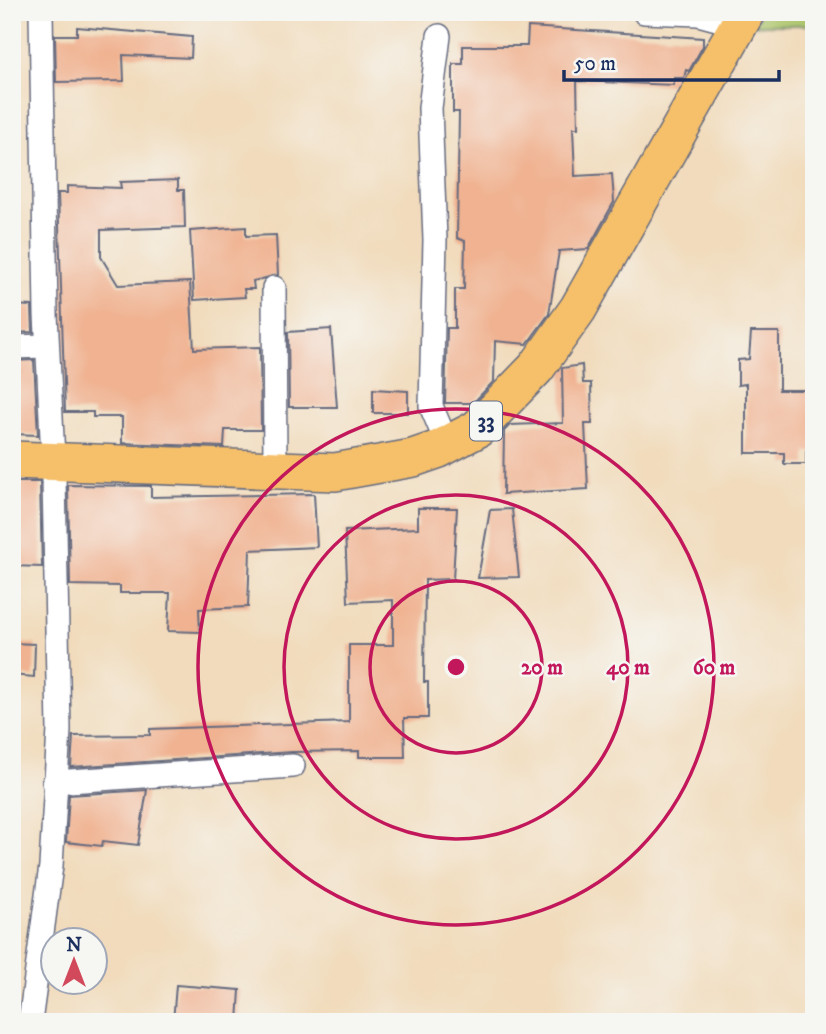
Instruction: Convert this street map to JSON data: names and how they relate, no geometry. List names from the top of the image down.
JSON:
{
  "streets": {
    "main road": ["33"]
  },
  "scale_bar": "50 m",
  "north": "top",
  "rings": ["20 m", "40 m", "60 m"]
}
